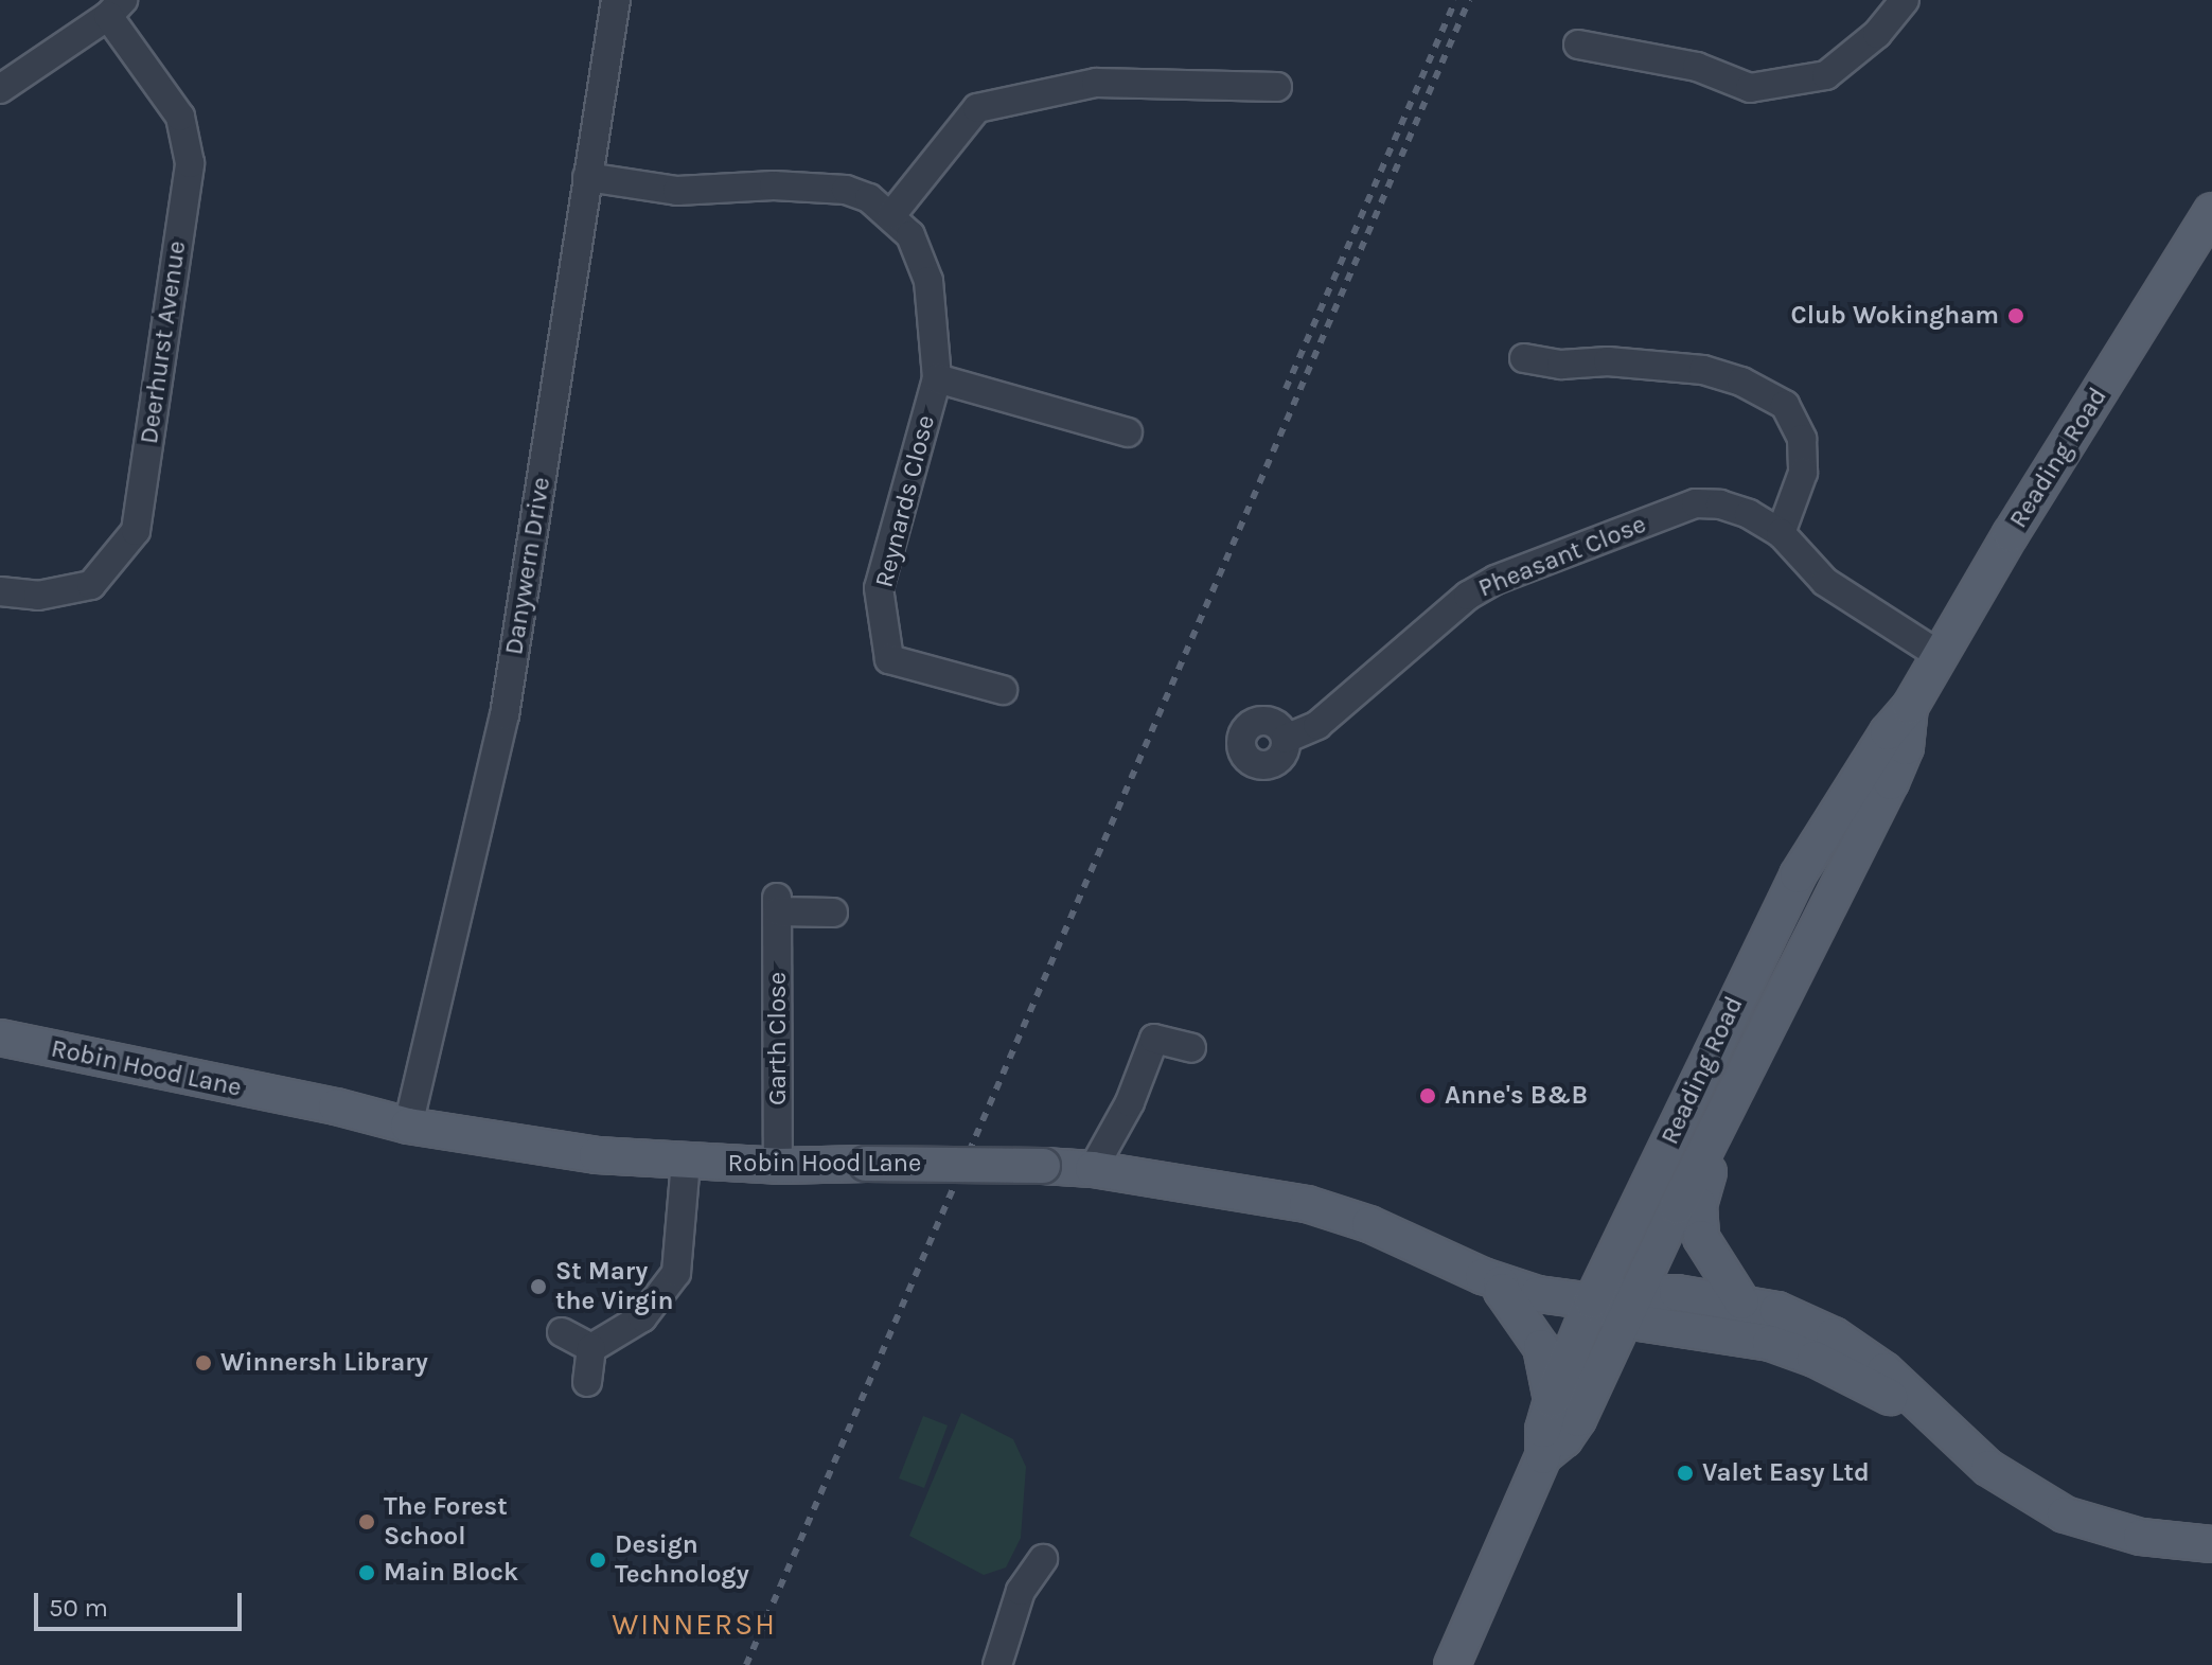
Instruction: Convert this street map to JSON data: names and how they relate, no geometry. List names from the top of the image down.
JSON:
{
  "streets": {
    "main road": ["Reading Road", "Robin Hood Lane"],
    "street": [
      "Deerhurst Avenue",
      "Reynards Close",
      "Pheasant Close",
      "Danywern Drive",
      "Garth Close"
    ]
  },
  "crossings": [
    ["Reading Road", "Pheasant Close"],
    ["Reading Road", "Robin Hood Lane"],
    ["Reynards Close", "Danywern Drive"],
    ["Danywern Drive", "Robin Hood Lane"],
    ["Garth Close", "Robin Hood Lane"]
  ],
  "districts": ["WINNERSH"],
  "places": [
    "Club Wokingham",
    "Anne's B&B",
    "St Mary the Virgin",
    "Winnersh Library",
    "Valet Easy Ltd",
    "The Forest School",
    "Design Technology",
    "Main Block"
  ],
  "scale_bar": "50 m"
}
